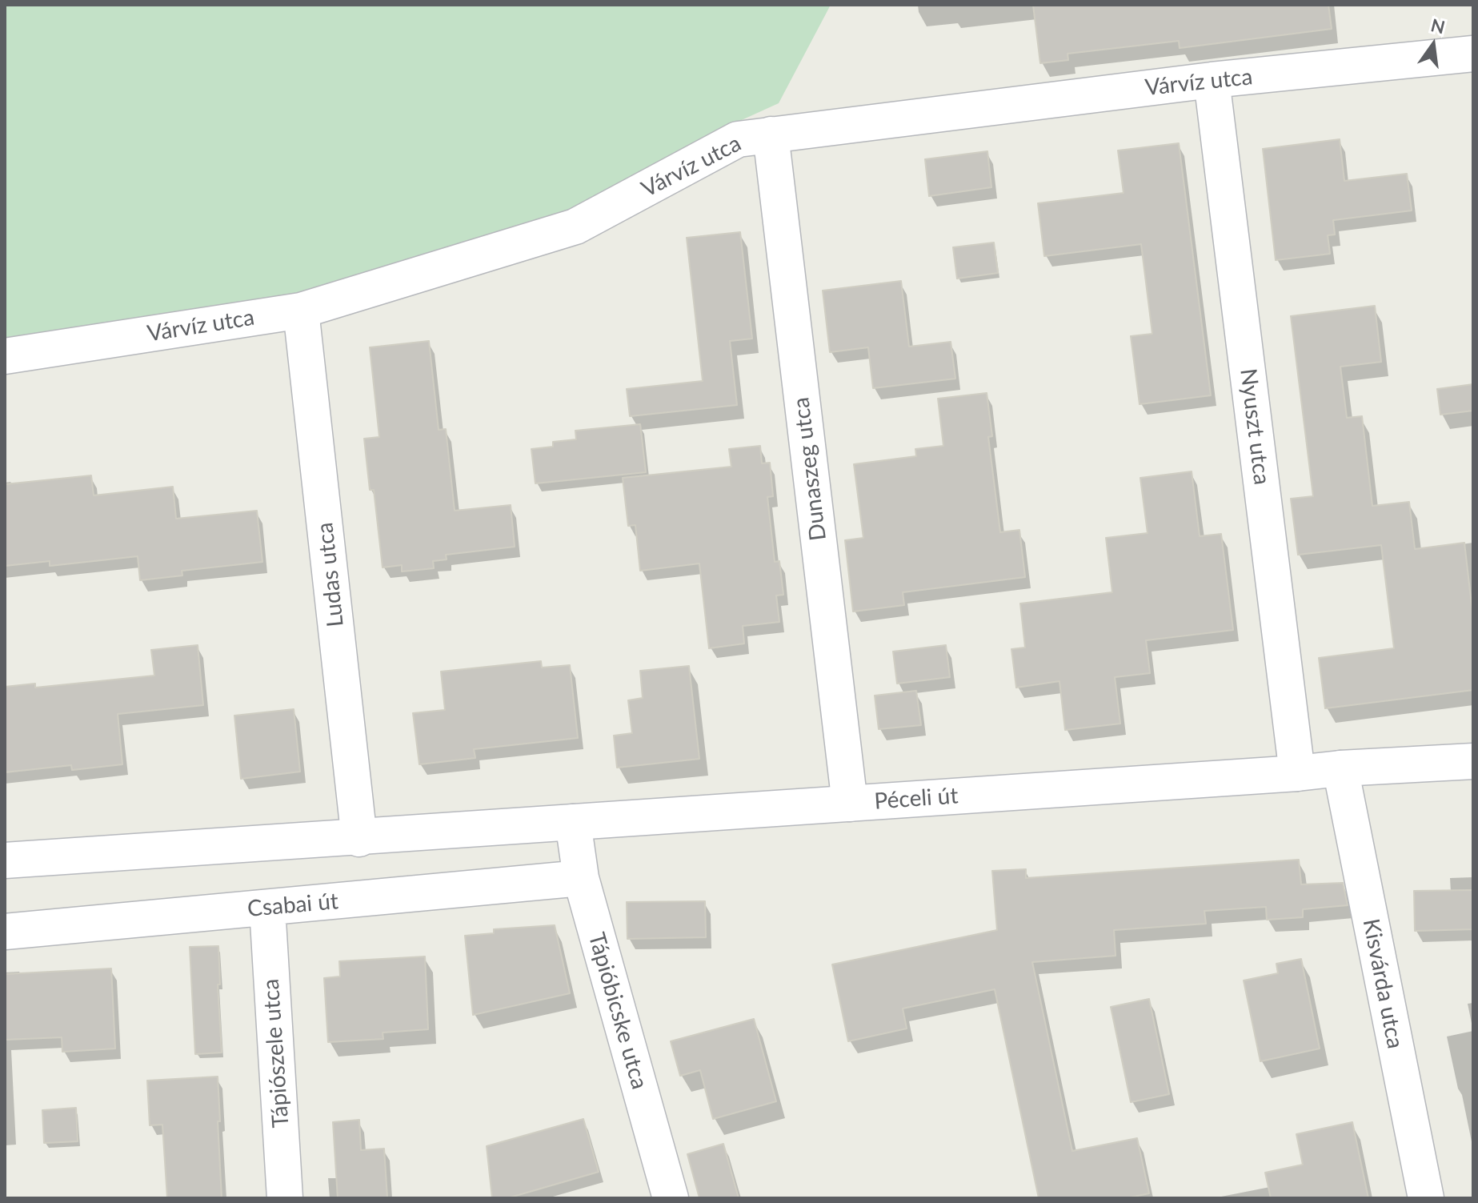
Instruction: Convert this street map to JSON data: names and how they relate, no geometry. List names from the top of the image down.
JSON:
{
  "streets": {
    "street": [
      "Várvíz utca",
      "Nyuszt utca",
      "Dunaszeg utca",
      "Ludas utca",
      "Péceli út",
      "Csabai út",
      "Kisvárda utca",
      "Tápióbicske utca",
      "Tápiószele utca"
    ]
  },
  "crossings": [
    ["Várvíz utca", "Nyuszt utca"],
    ["Várvíz utca", "Dunaszeg utca"],
    ["Várvíz utca", "Ludas utca"],
    ["Nyuszt utca", "Péceli út"],
    ["Dunaszeg utca", "Péceli út"],
    ["Ludas utca", "Péceli út"],
    ["Péceli út", "Kisvárda utca"],
    ["Péceli út", "Tápióbicske utca"],
    ["Csabai út", "Tápióbicske utca"],
    ["Csabai út", "Tápiószele utca"]
  ],
  "north": "top"
}
